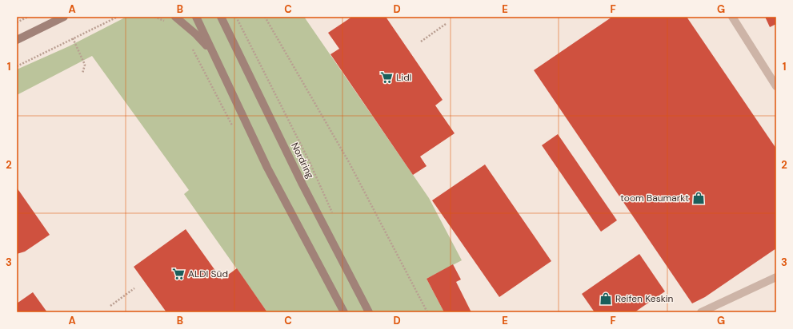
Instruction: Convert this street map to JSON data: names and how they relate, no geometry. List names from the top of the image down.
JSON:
{
  "streets": {
    "main road": ["Nordring"]
  },
  "places": {
    "supermarket": ["Lidl", "ALDI Süd"],
    "shop": ["toom Baumarkt", "Reifen Keskin"]
  },
  "grid": {
    "columns": [
      "A",
      "B",
      "C",
      "D",
      "E",
      "F",
      "G"
    ],
    "rows": ["1", "2", "3"]
  }
}
